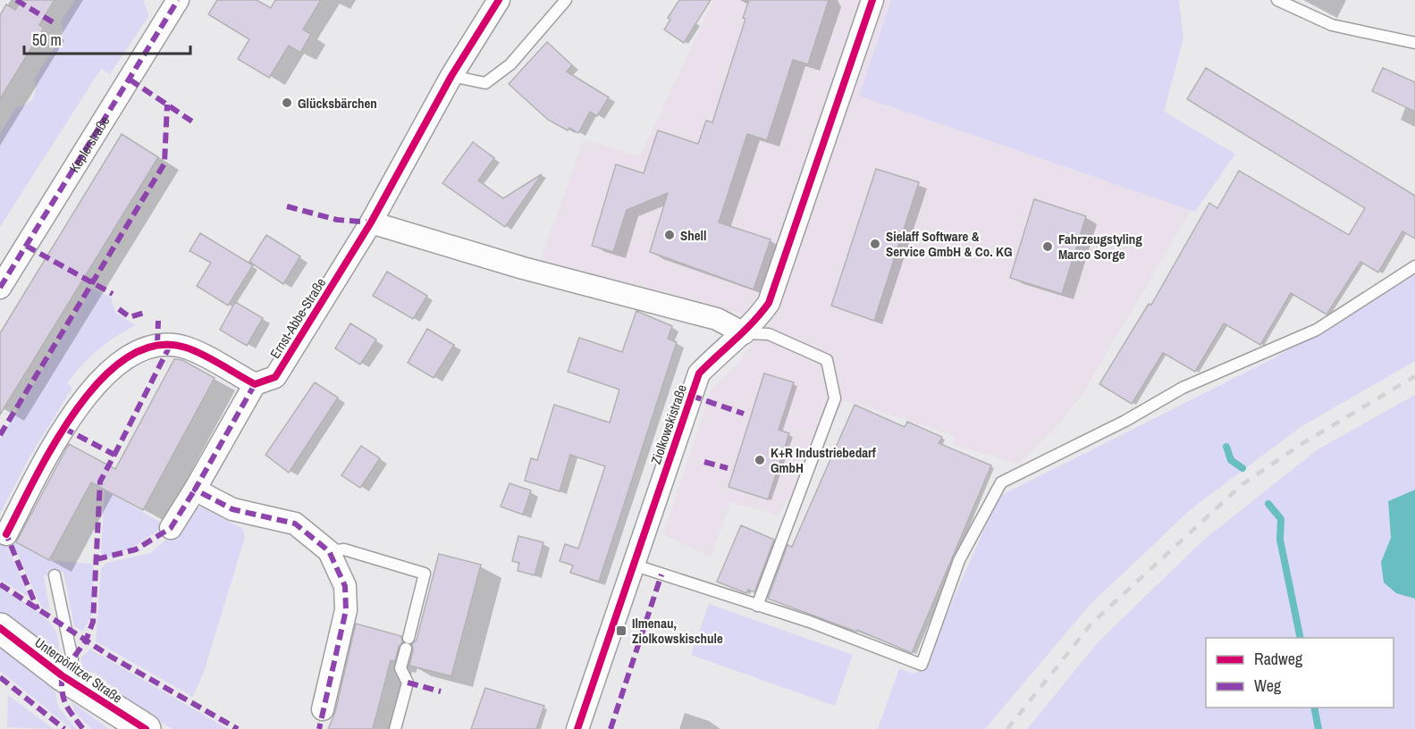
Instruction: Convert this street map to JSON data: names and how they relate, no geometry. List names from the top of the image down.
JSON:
{
  "streets": {
    "street": [
      "Keplerstraße",
      "Ernst-Abbe-Straße",
      "Ziolkowskistraße",
      "Unterpörlitzer Straße"
    ]
  },
  "places": {
    "other": [
      "Glücksbärchen",
      "Shell",
      "Sielaff Software & Service GmbH & Co. KG",
      "Fahrzeugstyling Marco Sorge",
      "K+R Industriebedarf GmbH"
    ],
    "transit": ["Ilmenau, Ziolkowskischule"]
  },
  "legend": ["Radweg", "Weg"],
  "scale_bar": "50 m"
}
